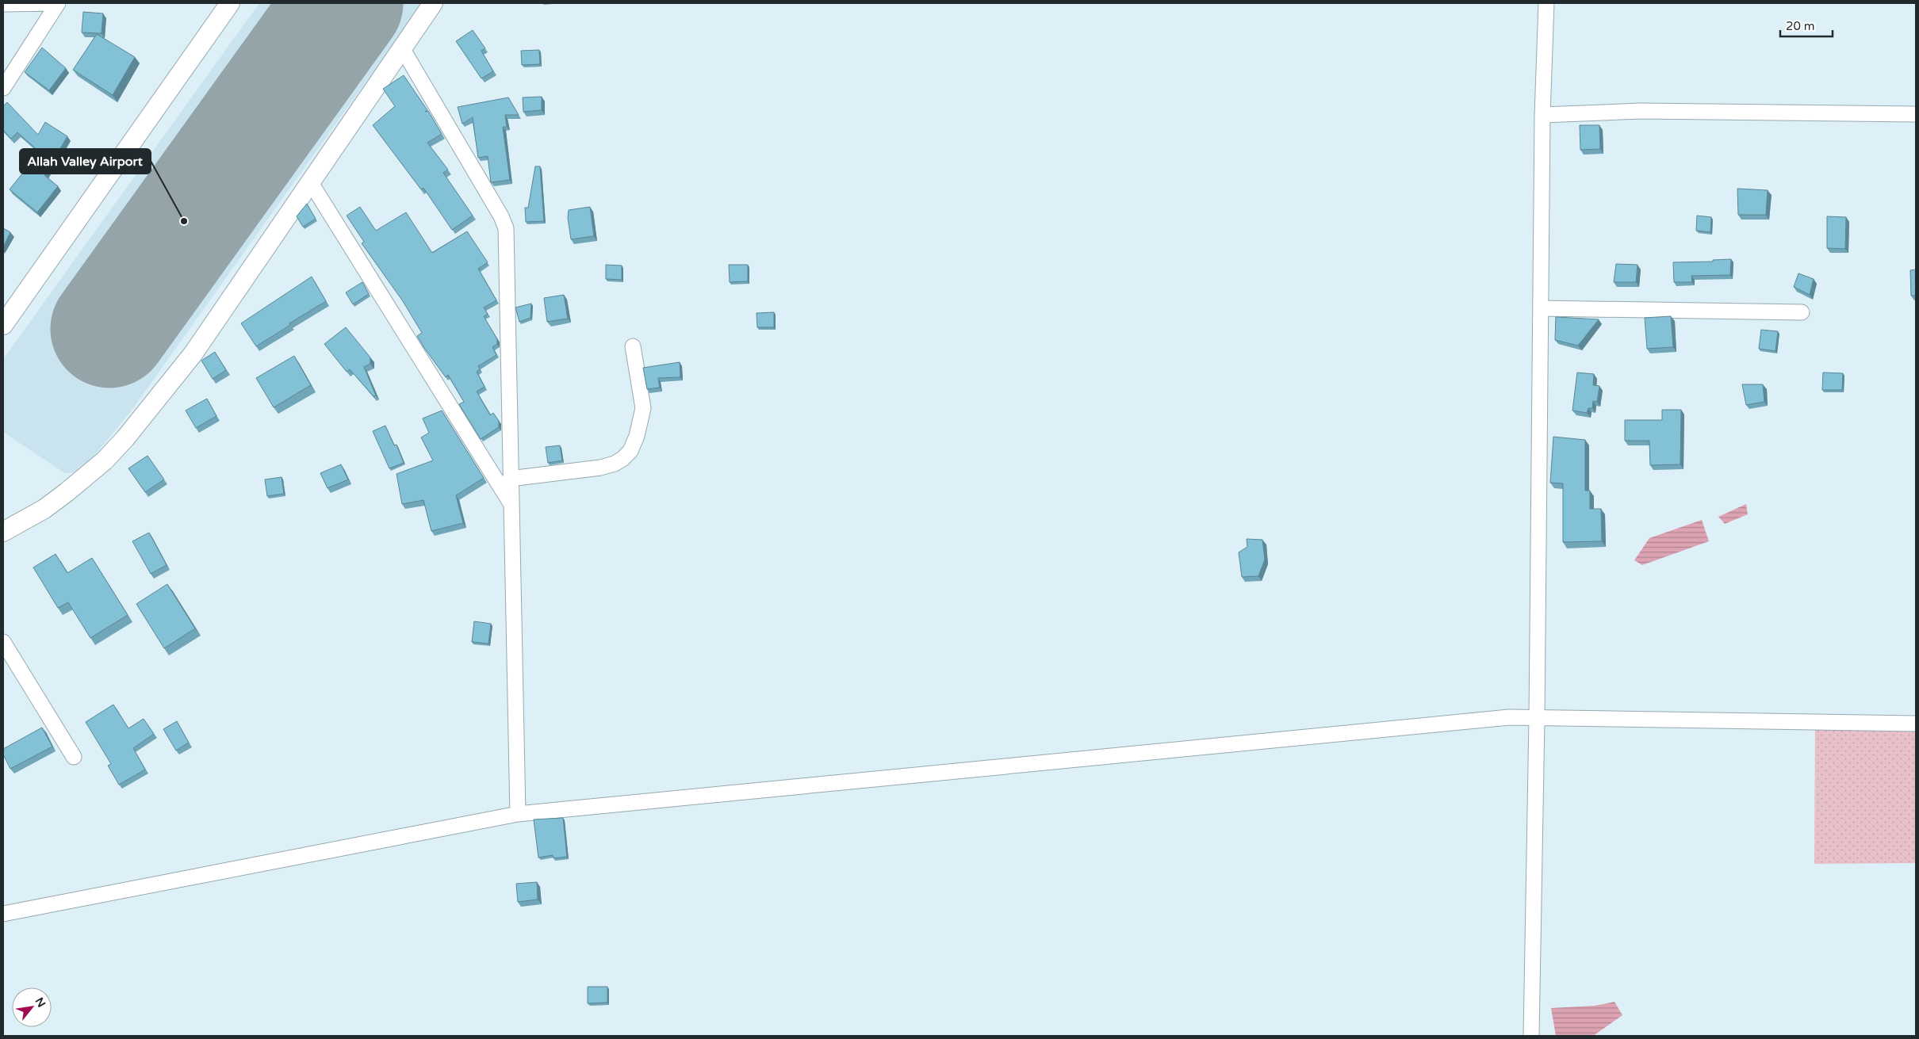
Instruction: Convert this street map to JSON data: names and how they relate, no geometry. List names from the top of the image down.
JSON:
{
  "places": ["Allah Valley Airport"],
  "scale_bar": "20 m",
  "north": "top right"
}
